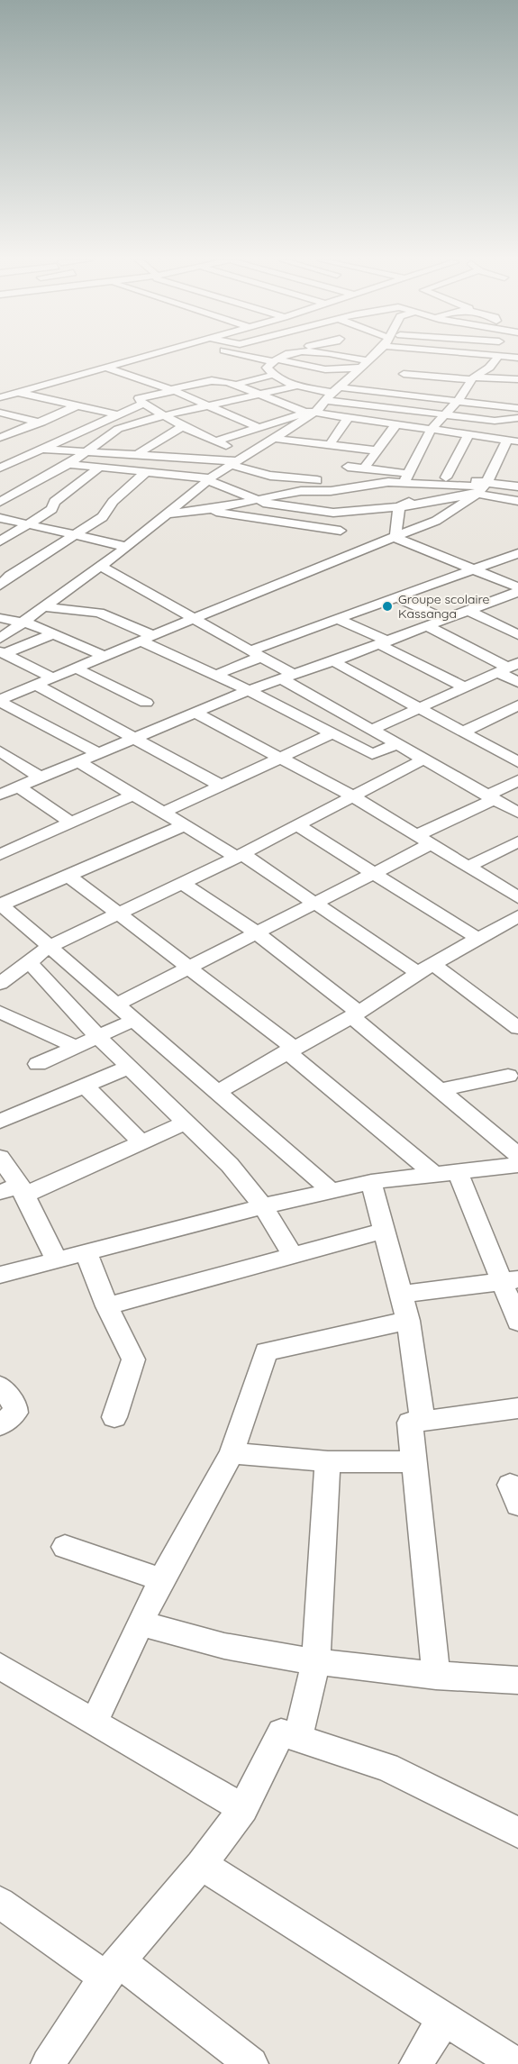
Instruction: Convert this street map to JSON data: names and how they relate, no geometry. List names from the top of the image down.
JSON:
{
  "places": ["Groupe scolaire Kassanga"]
}
